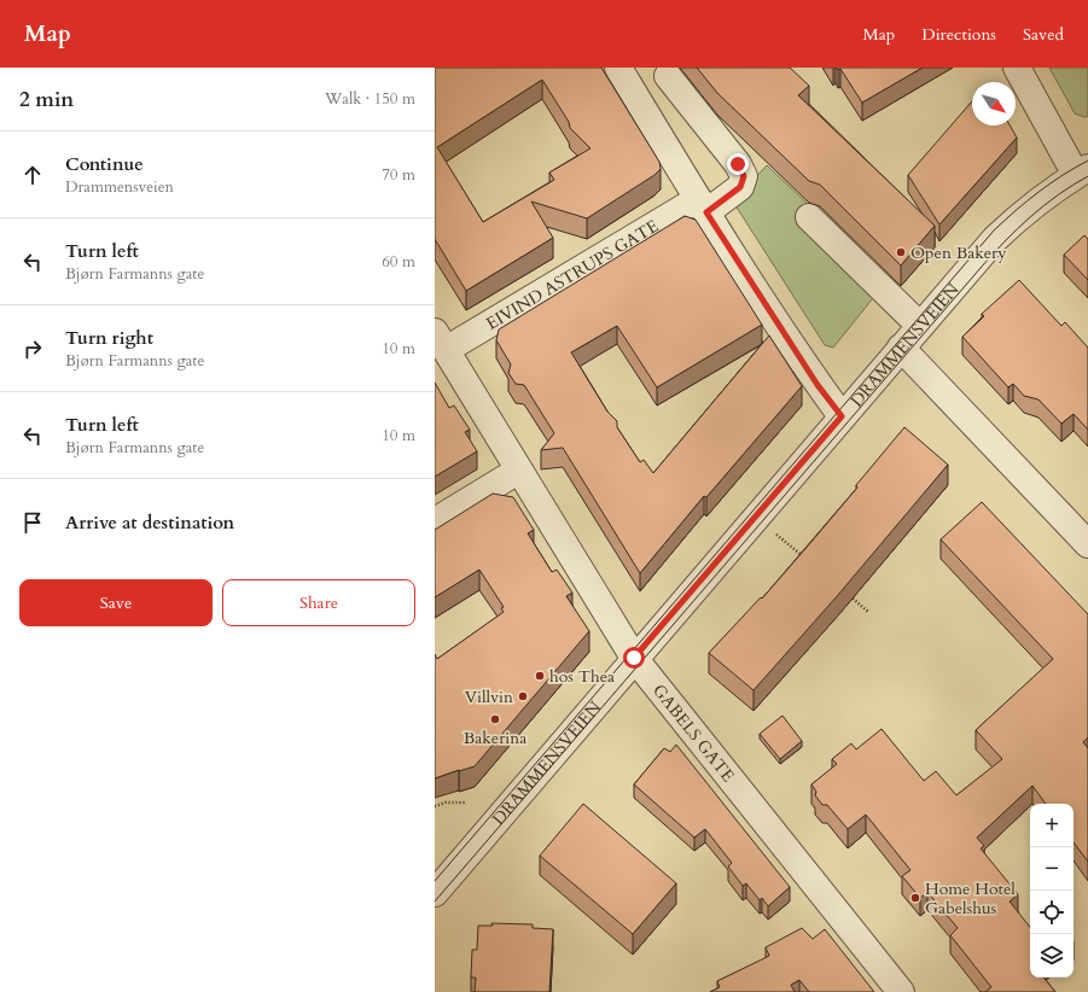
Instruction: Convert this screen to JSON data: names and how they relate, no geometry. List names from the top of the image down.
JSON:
{
  "streets": {
    "street": ["EIVIND ASTRUPS GATE", "DRAMMENSVEIEN", "GABELS GATE"]
  },
  "crossings": [
    ["EIVIND ASTRUPS GATE", "GABELS GATE"],
    ["DRAMMENSVEIEN", "GABELS GATE"]
  ],
  "places": [
    "Open Bakery",
    "hos Thea",
    "Villvin",
    "Bakerina",
    "Home Hotel Gabelshus"
  ],
  "north": "bottom right",
  "page": {
    "header": "Map",
    "nav": ["Map", "Directions", "Saved"],
    "heading": ["2 min", "Walk · 150 m"],
    "list": [
      ["Continue", "Drammensveien", "70 m"],
      ["Turn left", "Bjørn Farmanns gate", "60 m"],
      ["Turn right", "Bjørn Farmanns gate", "10 m"],
      ["Turn left", "Bjørn Farmanns gate", "10 m"],
      "Arrive at destination"
    ],
    "buttons": ["Save", "Share"],
    "map_buttons": ["+", "−"]
  }
}
